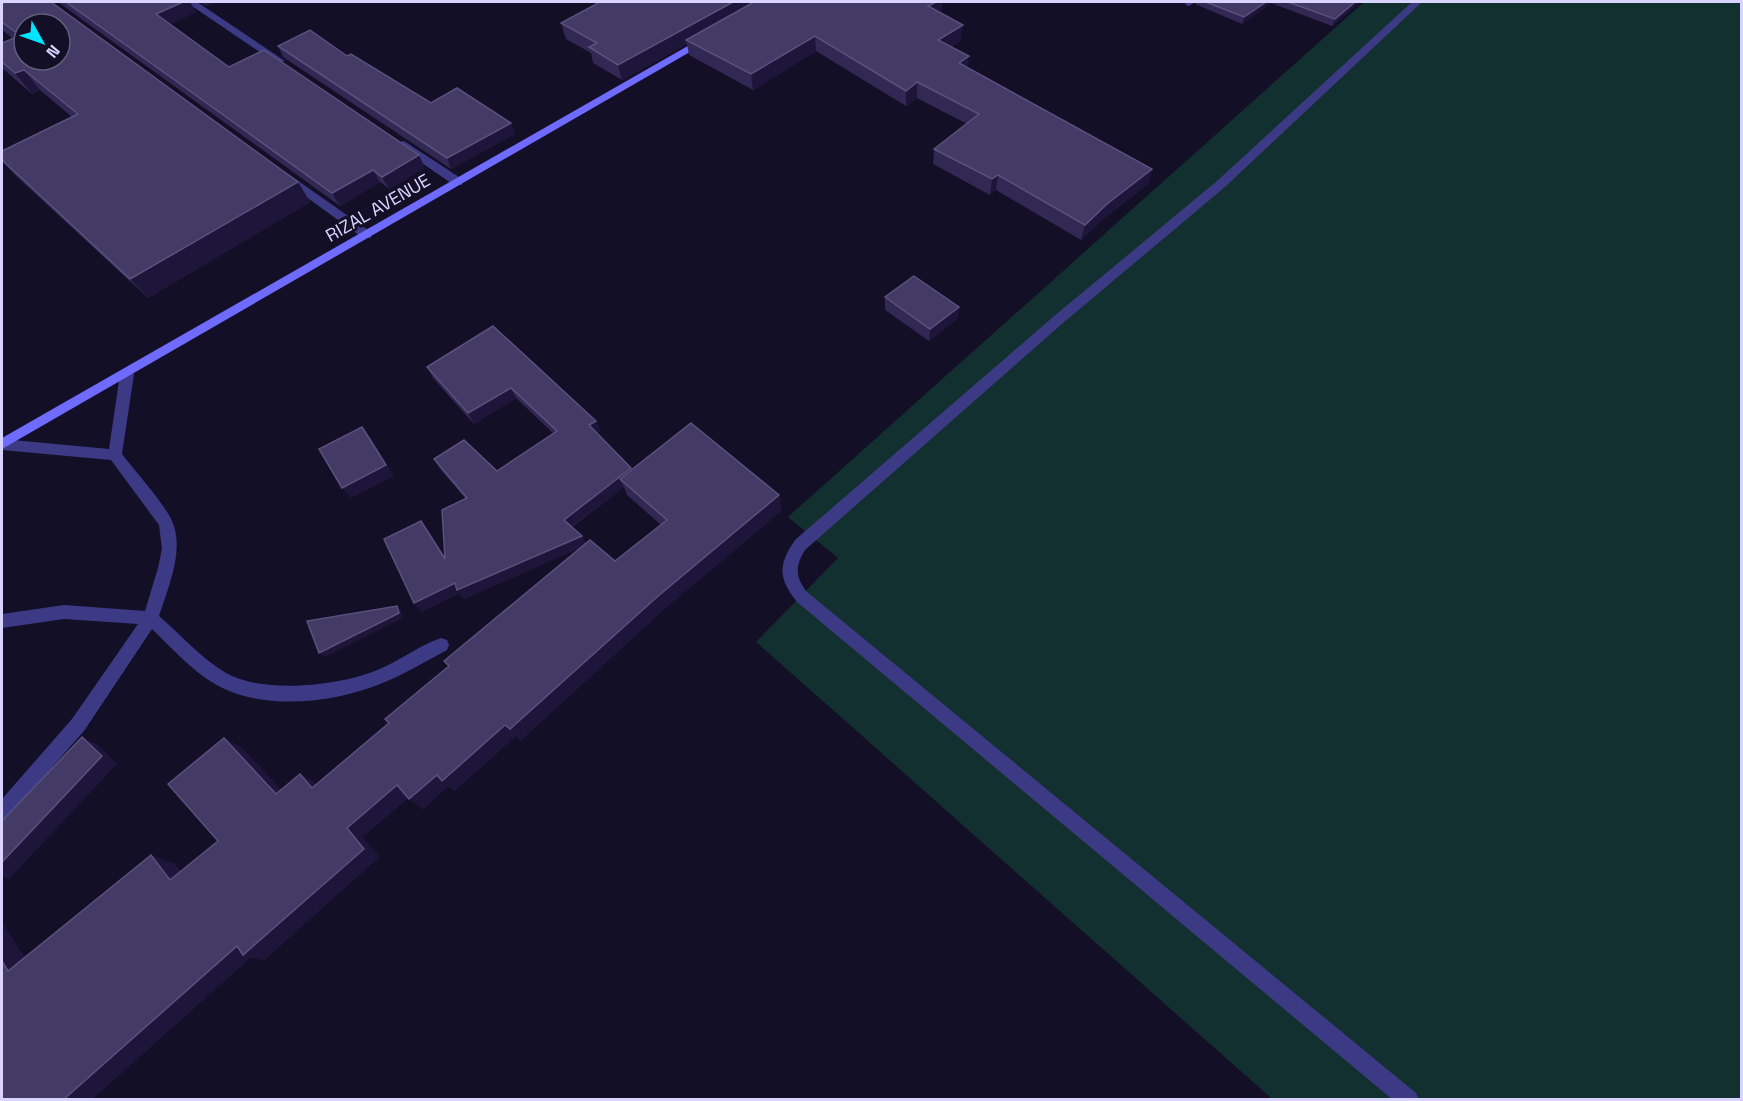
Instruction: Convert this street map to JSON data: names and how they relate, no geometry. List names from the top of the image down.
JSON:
{
  "streets": {
    "street": ["RIZAL AVENUE"]
  },
  "north": "bottom right"
}
